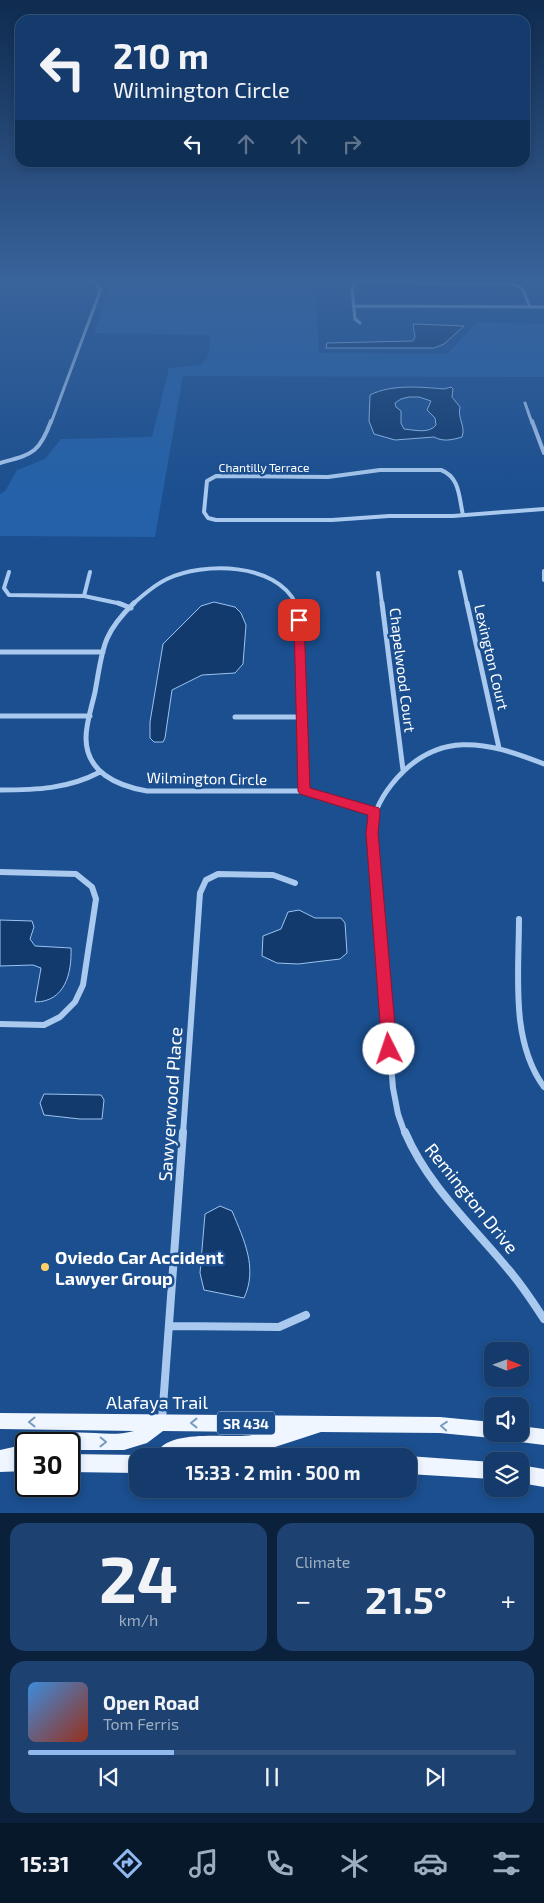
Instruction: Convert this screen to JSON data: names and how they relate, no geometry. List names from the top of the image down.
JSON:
{
  "streets": {
    "main road": ["Alafaya Trail", "SR 434"],
    "street": [
      "Chantilly Terrace",
      "Lexington Court",
      "Chapelwood Court",
      "Wilmington Circle",
      "Sawyerwood Place",
      "Remington Drive"
    ]
  },
  "crossings": [
    ["Lexington Court", "Remington Drive"],
    ["Chapelwood Court", "Remington Drive"],
    ["Wilmington Circle", "Remington Drive"],
    ["Sawyerwood Place", "Alafaya Trail"]
  ],
  "places": ["Oviedo Car Accident Lawyer Group"],
  "north": "right",
  "page": {
    "turn": ["210 m", "Wilmington Circle"],
    "limit": "30",
    "trip": "15:33 · 2 min · 500 m",
    "tile": [
      ["24", "km/h"],
      "Climate"
    ],
    "heat": ["−", "21.5°", "+"],
    "song": ["Open Road", "Tom Ferris"],
    "tabs": "15:31"
  }
}
